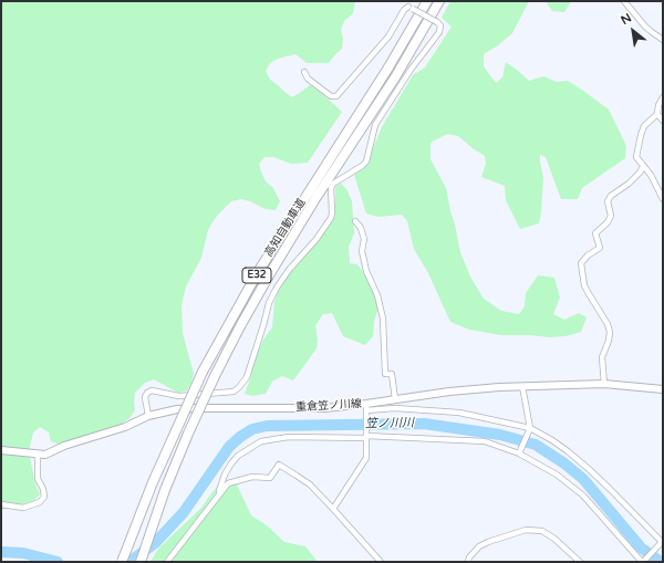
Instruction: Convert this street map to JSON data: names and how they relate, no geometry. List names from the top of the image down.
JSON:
{
  "streets": {
    "highway": ["高知自動車道", "E32"],
    "main road": ["重倉笠ノ川線"]
  },
  "water": ["笠ノ川川"],
  "north": "top left"
}
